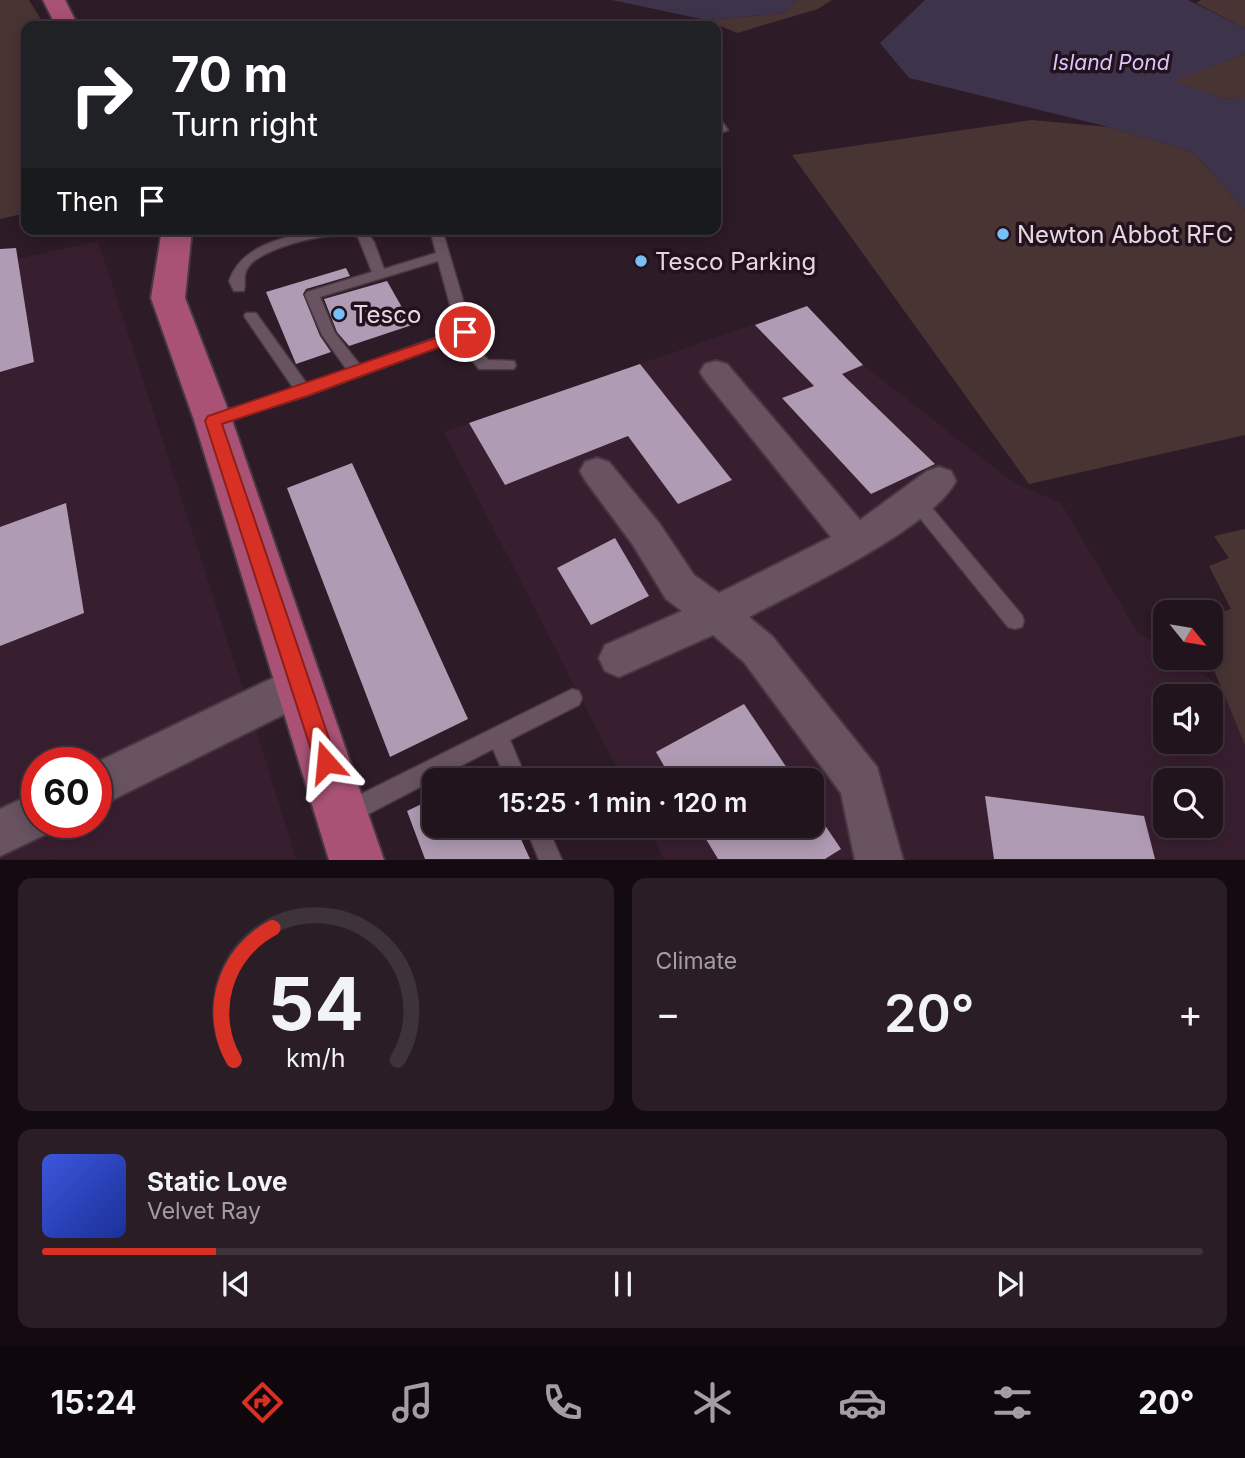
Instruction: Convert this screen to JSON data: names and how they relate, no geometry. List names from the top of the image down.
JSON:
{
  "water": ["Island Pond"],
  "places": ["Newton Abbot RFC", "Tesco Parking", "Tesco"],
  "north": "bottom right",
  "page": {
    "turn": ["70 m", "Turn right"],
    "then": "Then",
    "limit": "60",
    "trip": "15:25 · 1 min · 120 m",
    "tile": "Climate",
    "heat": ["−", "20°", "+"],
    "song": ["Static Love", "Velvet Ray"],
    "tabs": ["15:24", "20°"],
    "gauge": ["54", "km/h"]
  }
}
